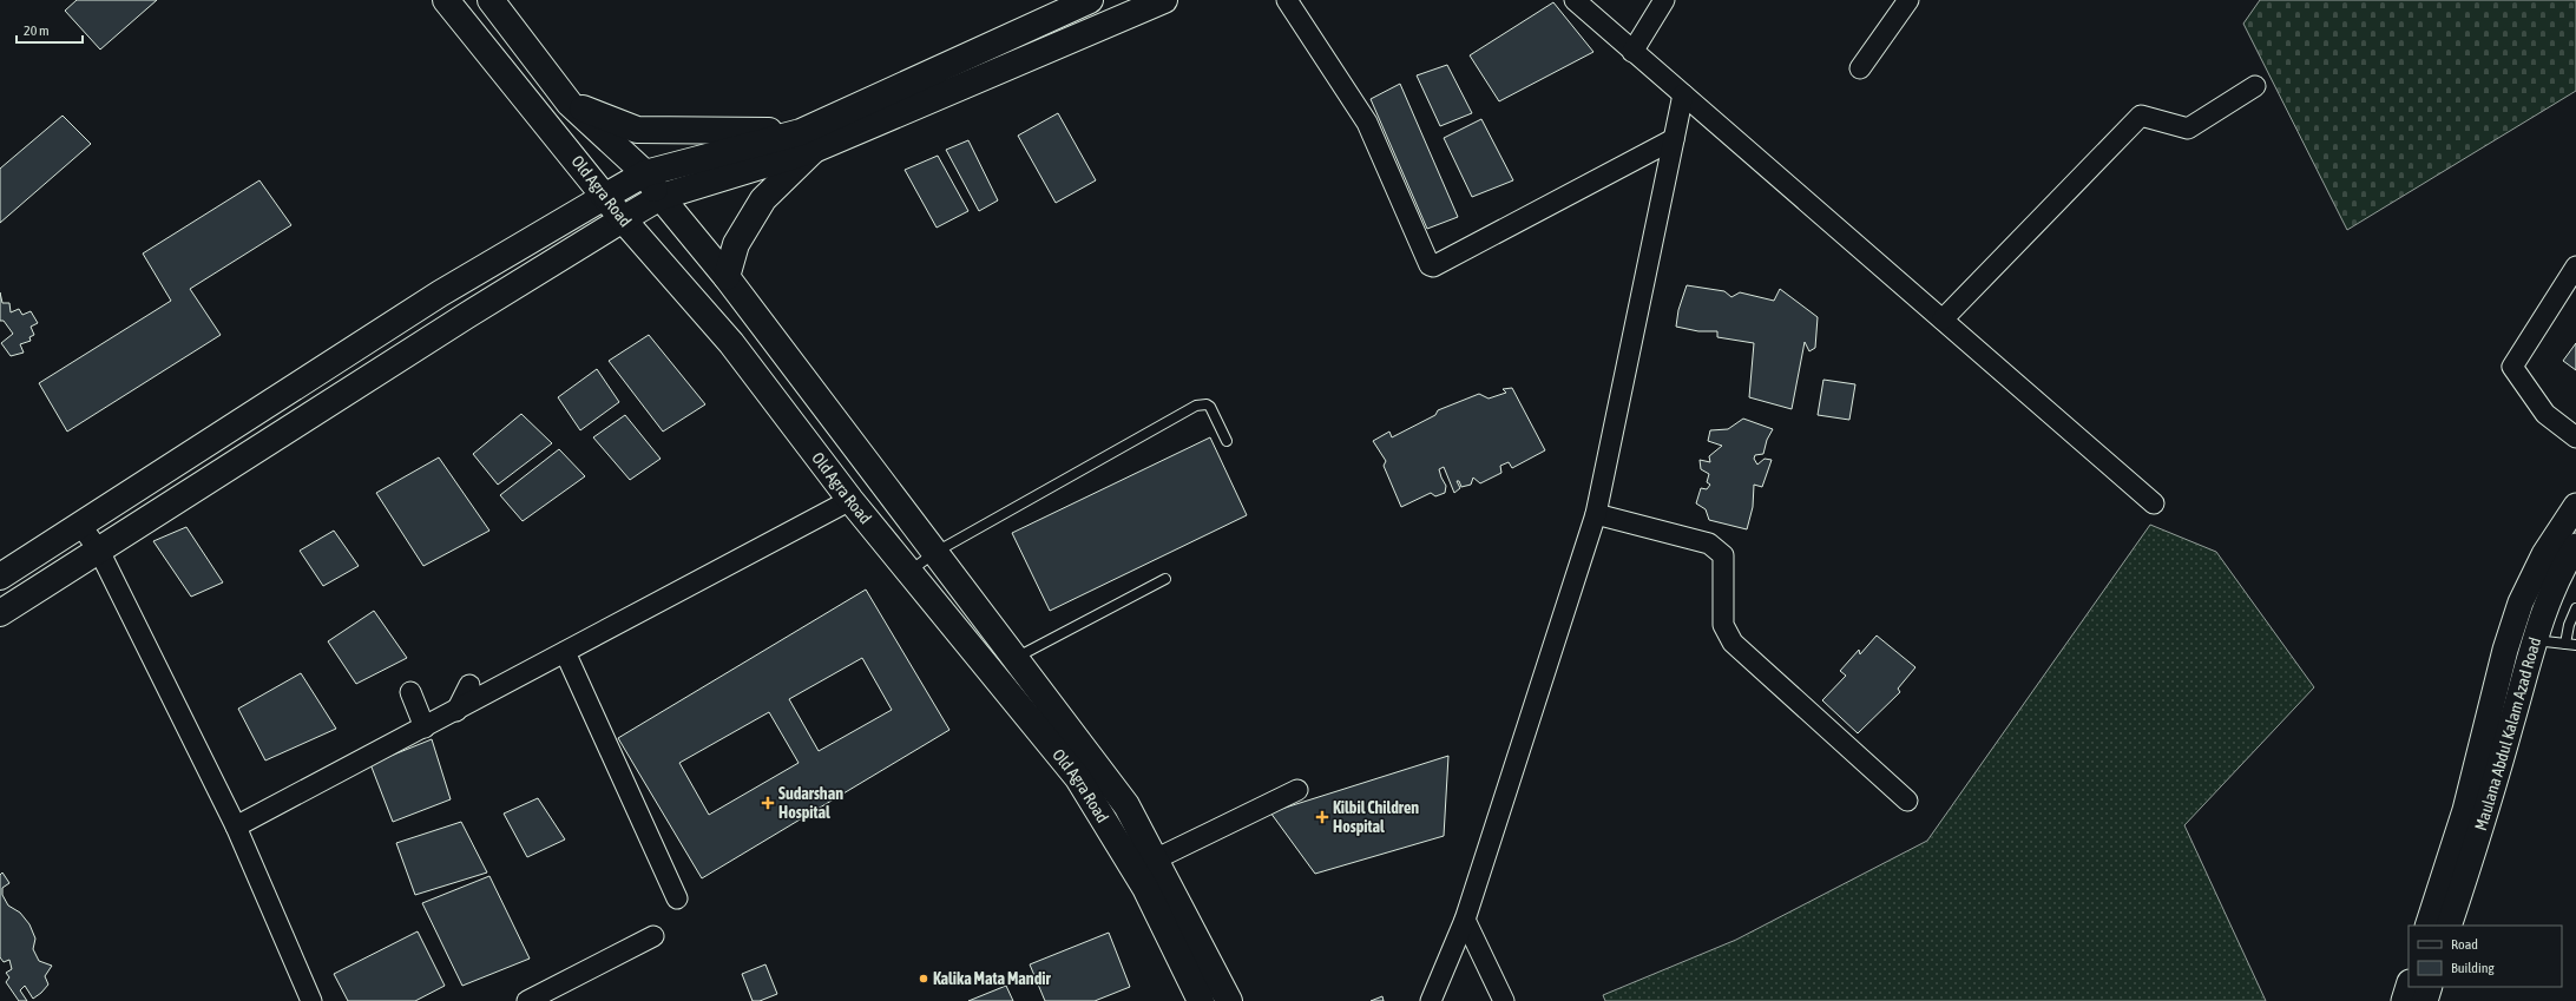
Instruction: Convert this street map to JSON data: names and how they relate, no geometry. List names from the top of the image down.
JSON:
{
  "streets": {
    "main road": ["Old Agra Road"],
    "street": ["Maulana Abdul Kalam Azad Road"]
  },
  "places": {
    "health": ["Sudarshan Hospital", "Kilbil Children Hospital"],
    "other": ["Kalika Mata Mandir"]
  },
  "legend": ["Road", "Building"],
  "scale_bar": "20 m"
}
